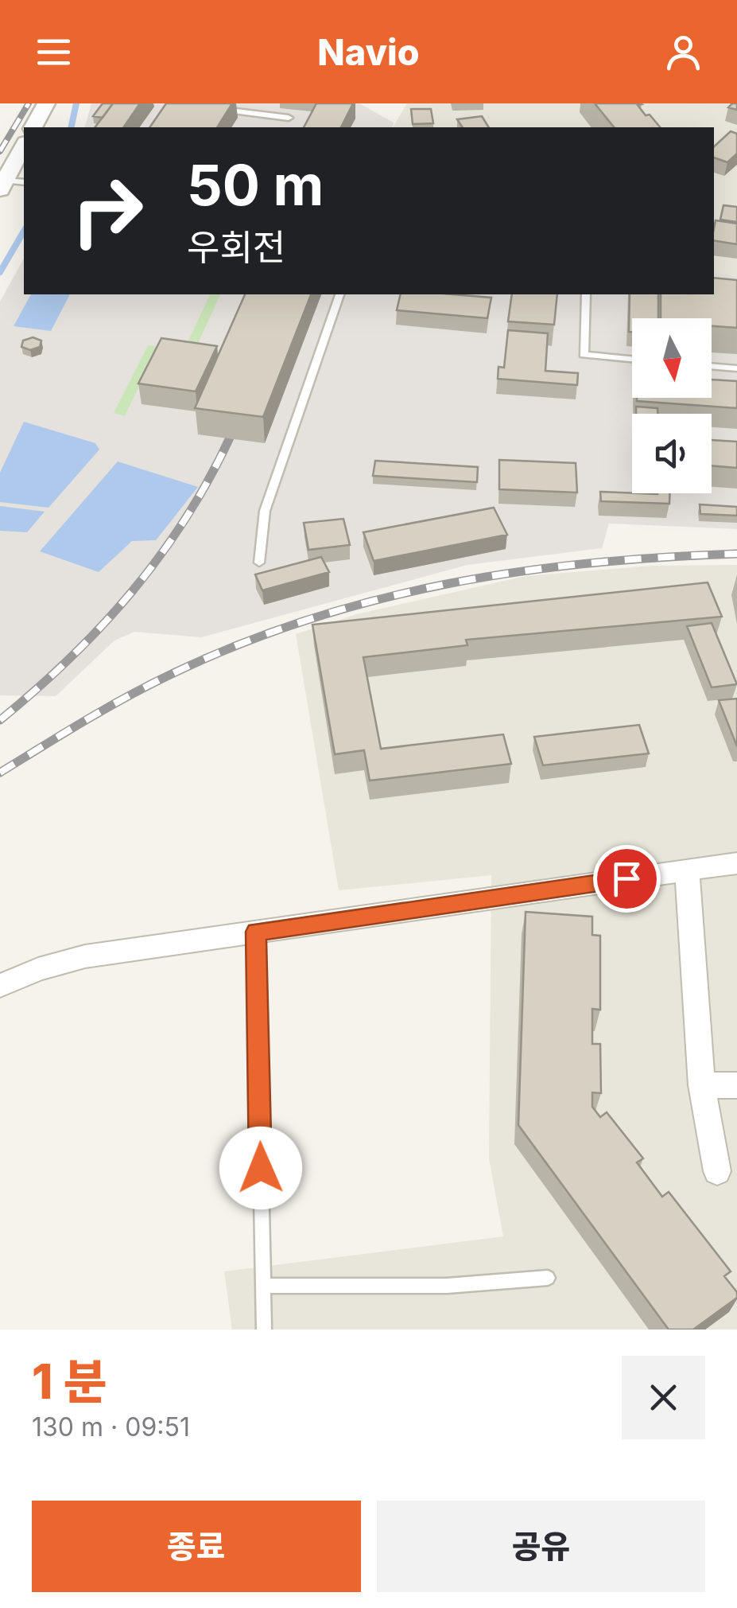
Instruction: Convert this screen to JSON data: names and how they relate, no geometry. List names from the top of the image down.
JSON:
{
  "north": "bottom",
  "page": {
    "header": "Navio",
    "turn": ["50 m", "우회전"],
    "heading": ["1 분", "130 m · 09:51"],
    "buttons": ["종료", "공유"]
  }
}
